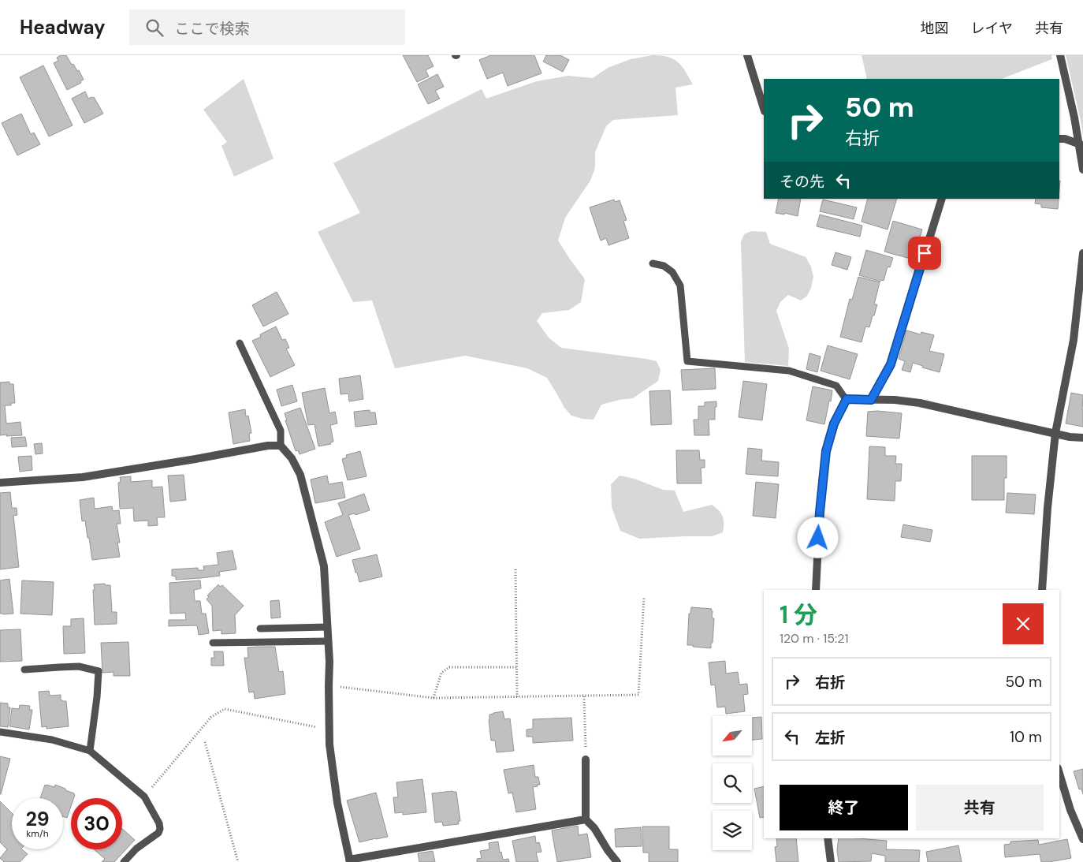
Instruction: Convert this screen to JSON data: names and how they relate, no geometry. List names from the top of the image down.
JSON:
{
  "north": "bottom left",
  "page": {
    "header": "Headway",
    "search": "ここで検索",
    "nav": ["地図", "レイヤ", "共有"],
    "turn": ["50 m", "右折"],
    "then": "その先",
    "heading": ["1 分", "120 m · 15:21"],
    "list": [
      {
        "name": "右折",
        "value": "50 m"
      },
      {
        "name": "左折",
        "value": "10 m"
      }
    ],
    "buttons": ["終了", "共有"],
    "speed": "29 km/h",
    "limit": "30"
  }
}
